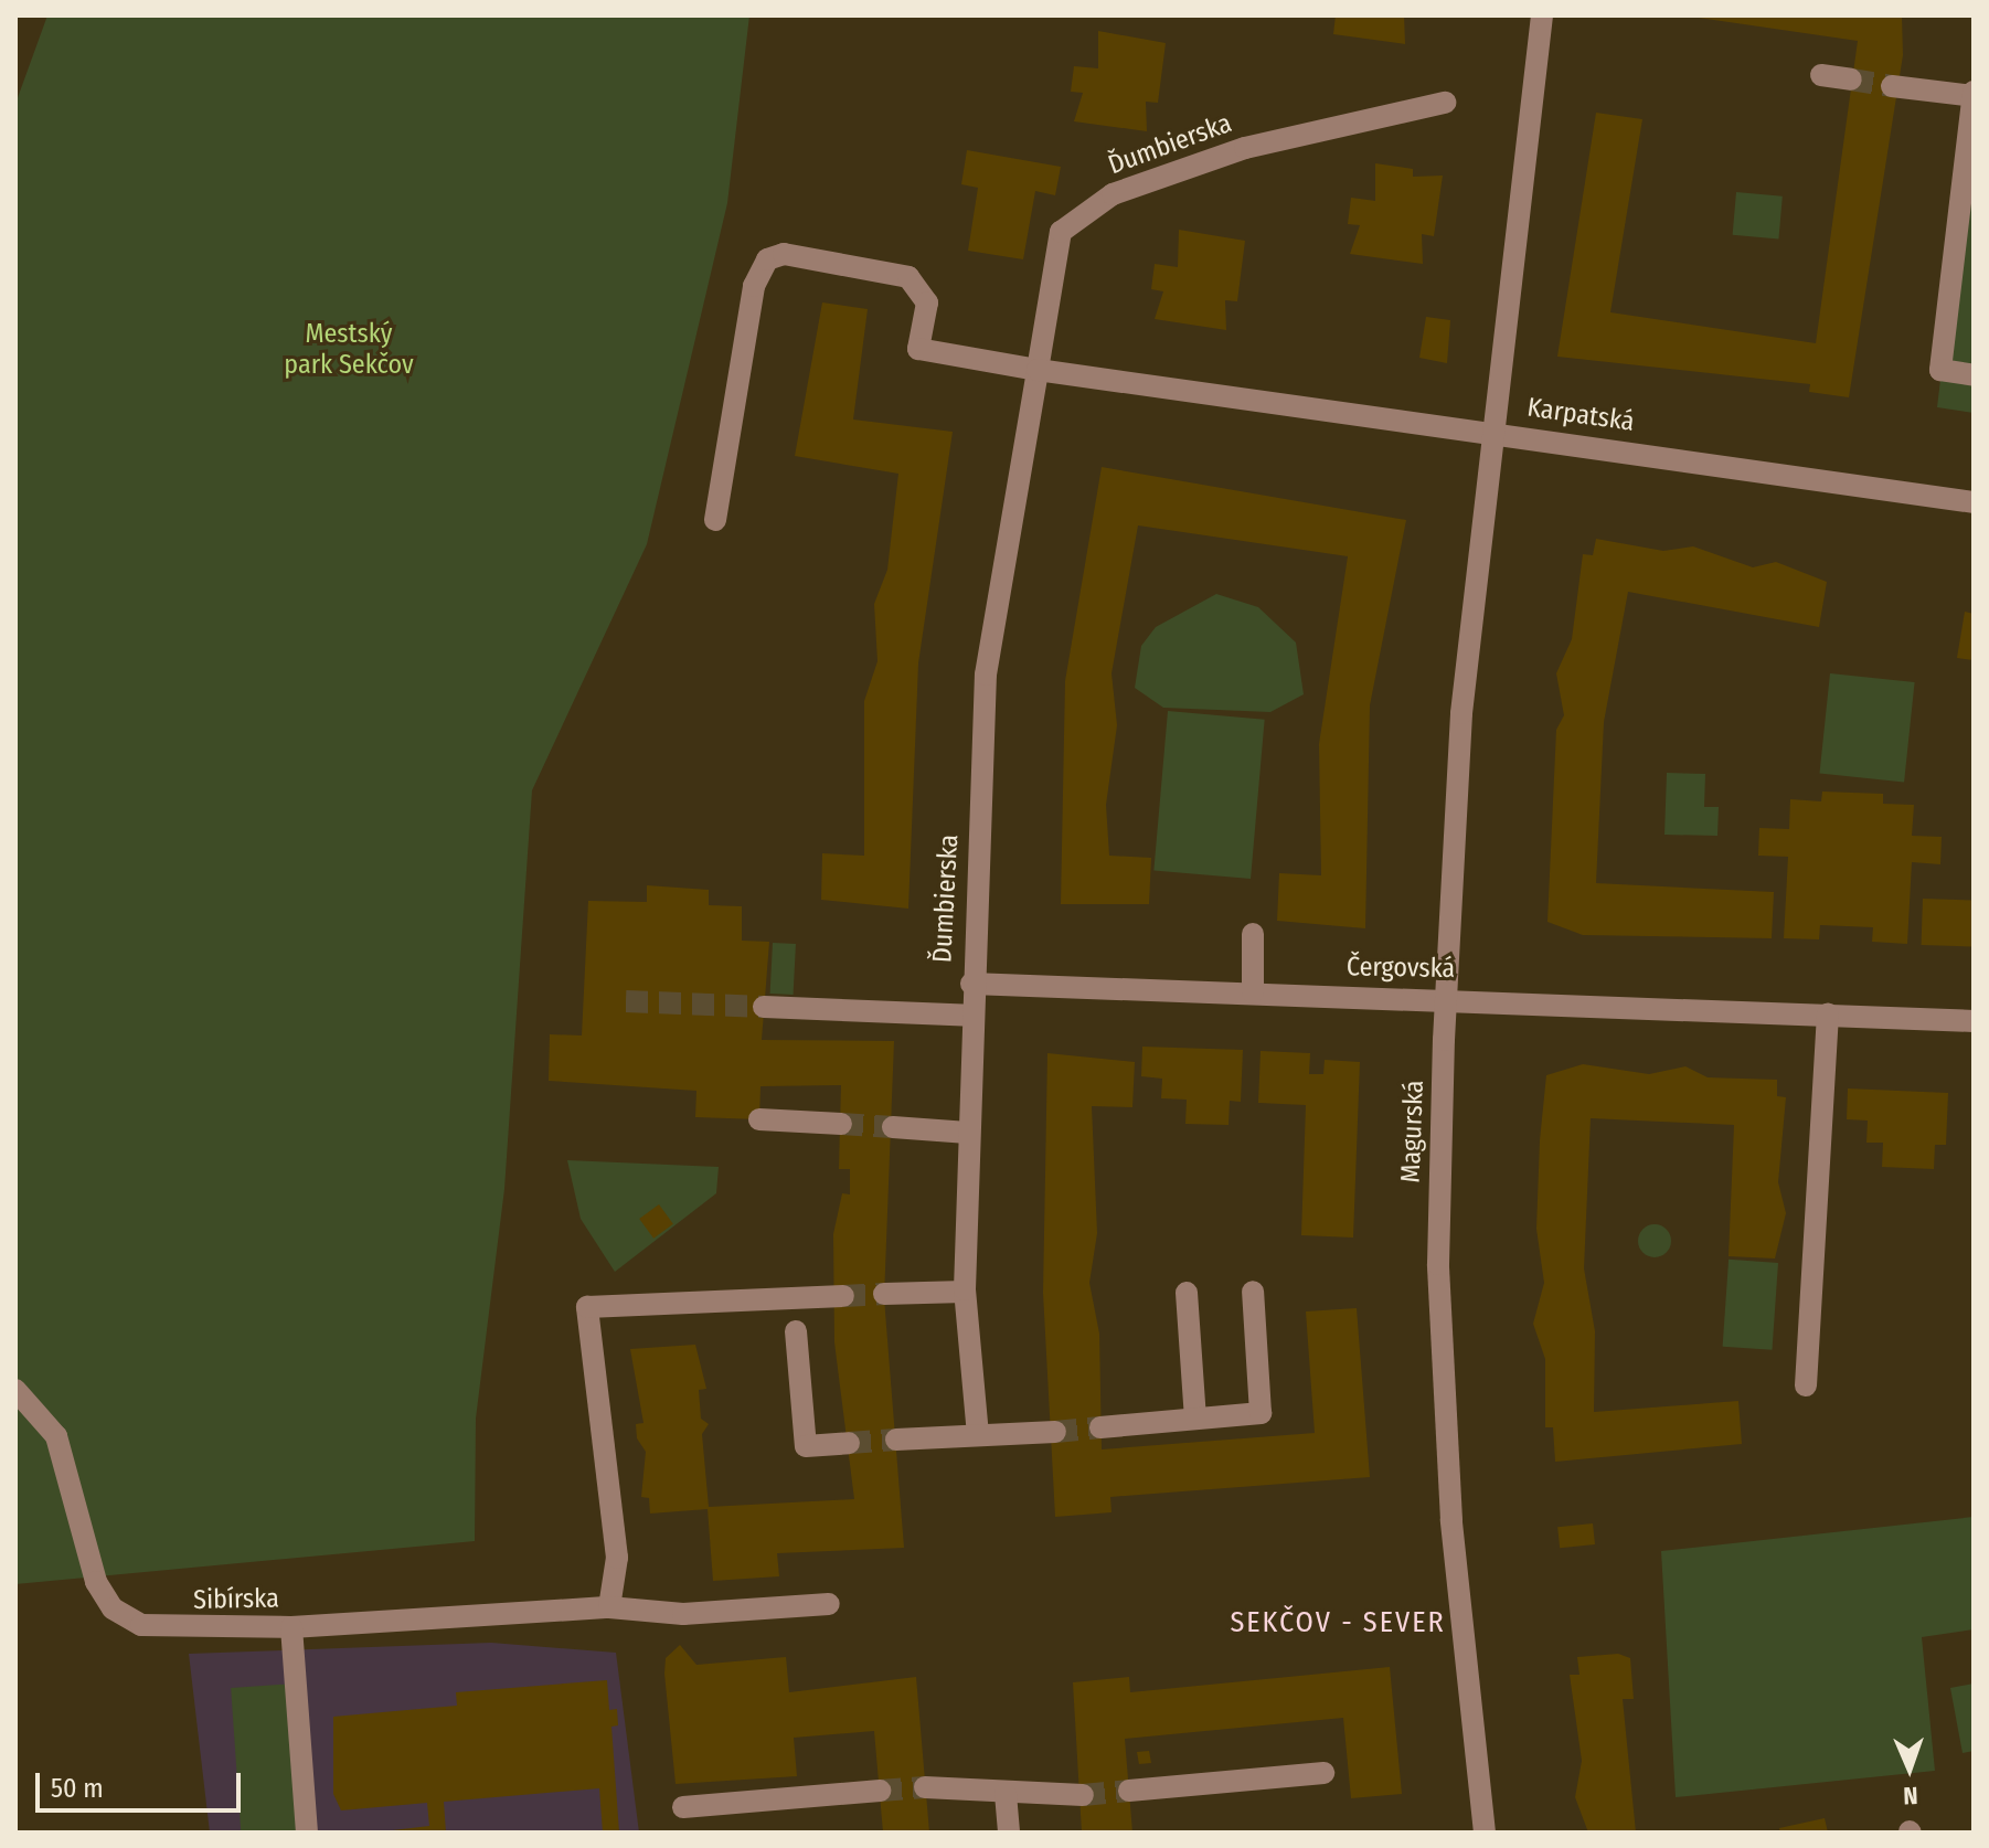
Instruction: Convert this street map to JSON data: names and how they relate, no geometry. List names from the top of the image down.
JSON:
{
  "streets": {
    "street": [
      "Ďumbierska",
      "Karpatská",
      "Čergovská",
      "Magurská",
      "Sibírska"
    ]
  },
  "crossings": [
    ["Ďumbierska", "Čergovská"],
    ["Karpatská", "Magurská"],
    ["Čergovská", "Magurská"]
  ],
  "districts": ["SEKČOV - SEVER"],
  "parks": ["Mestský park Sekčov"],
  "scale_bar": "50 m",
  "north": "bottom"
}
